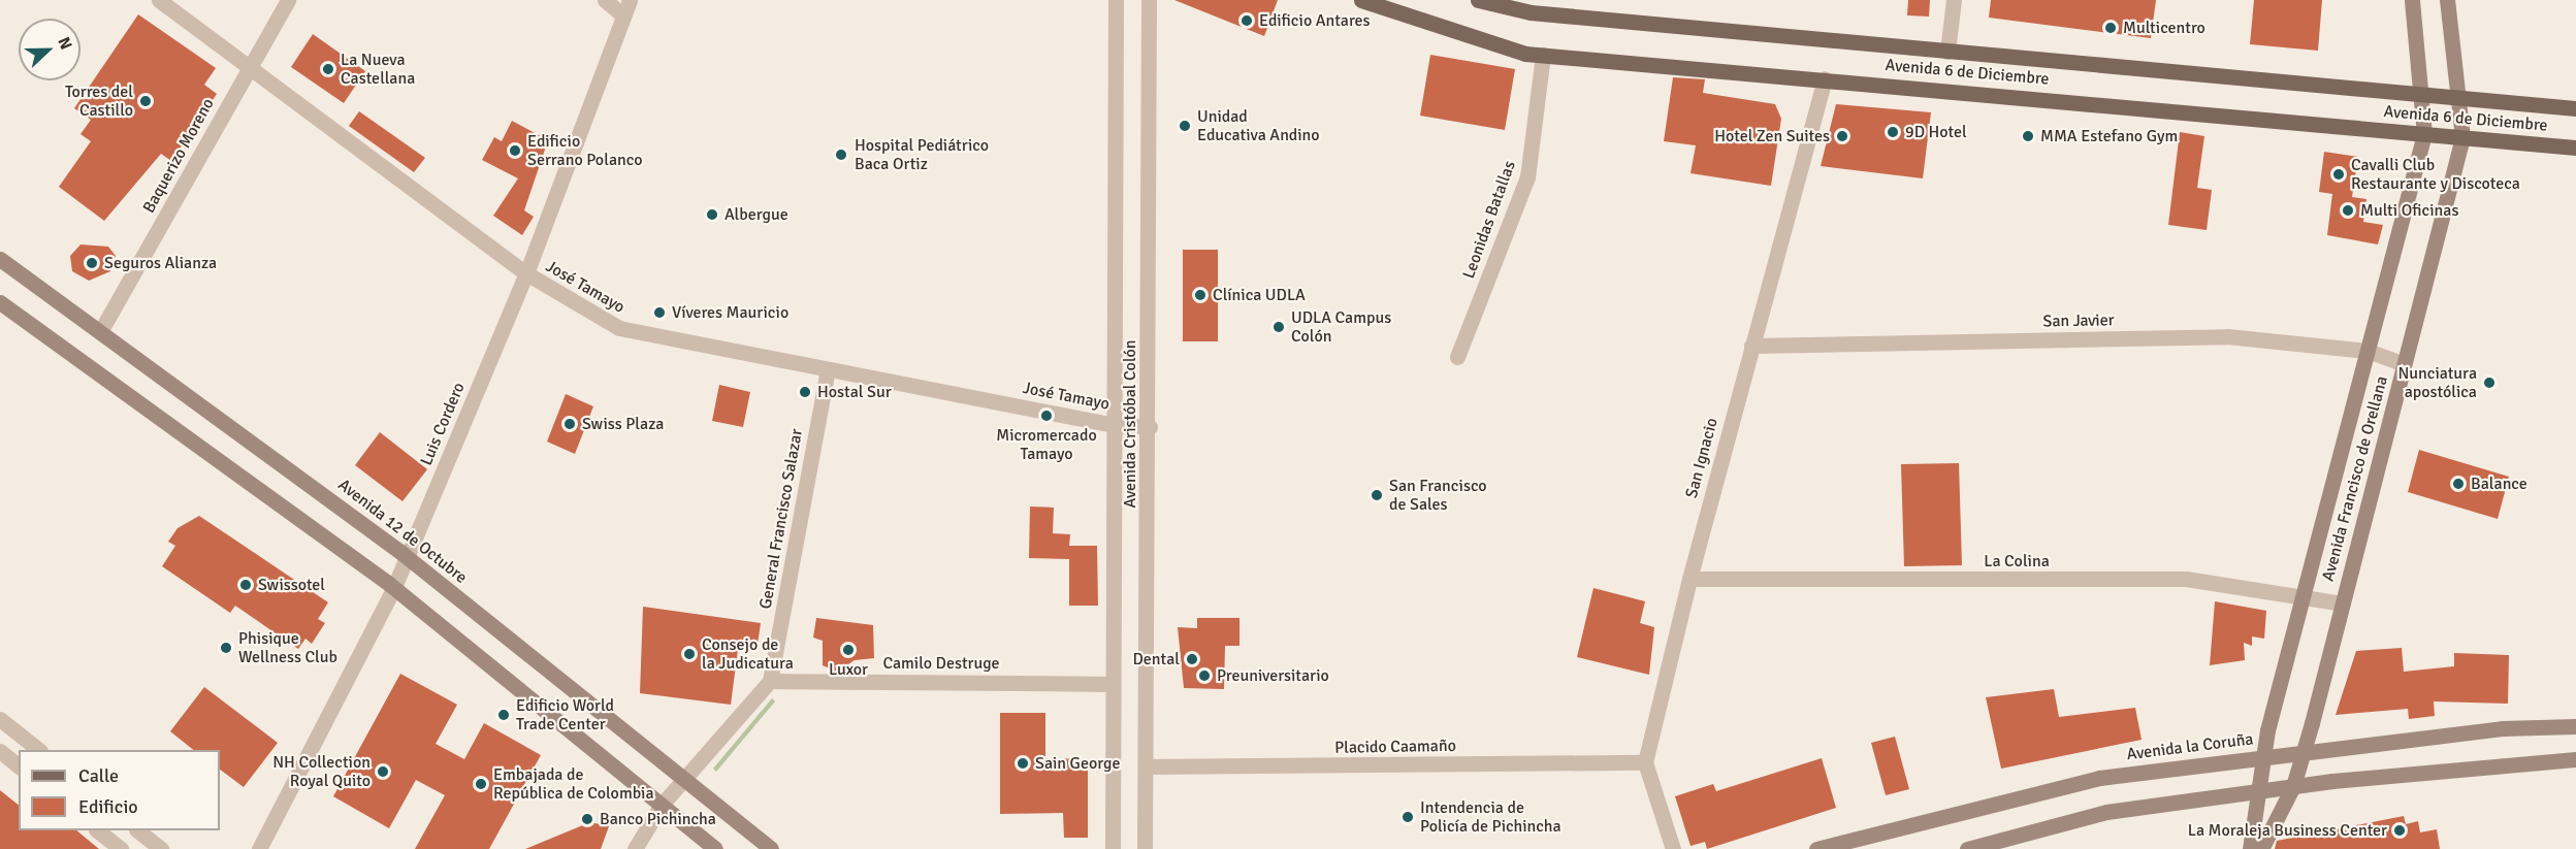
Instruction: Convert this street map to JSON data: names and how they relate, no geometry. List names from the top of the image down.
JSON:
{
  "streets": {
    "main road": [
      "Avenida 6 de Diciembre",
      "Avenida Francisco de Orellana",
      "Avenida 12 de Octubre",
      "Avenida la Coruña"
    ],
    "street": [
      "Baquerizo Moreno",
      "Leonidas Batallas",
      "José Tamayo",
      "San Javier",
      "Luis Cordero",
      "Avenida Cristóbal Colón",
      "San Ignacio",
      "General Francisco Salazar",
      "La Colina",
      "Camilo Destruge",
      "Placido Caamaño"
    ]
  },
  "crossings": [
    ["Avenida 6 de Diciembre", "Leonidas Batallas"],
    ["Avenida 6 de Diciembre", "San Ignacio"],
    ["Avenida 6 de Diciembre", "Avenida Francisco de Orellana"],
    ["Baquerizo Moreno", "José Tamayo"],
    ["Baquerizo Moreno", "Avenida 12 de Octubre"],
    ["José Tamayo", "Luis Cordero"],
    ["José Tamayo", "Avenida Cristóbal Colón"],
    ["José Tamayo", "General Francisco Salazar"],
    ["San Javier", "San Ignacio"],
    ["San Javier", "Avenida Francisco de Orellana"],
    ["Luis Cordero", "Avenida 12 de Octubre"],
    ["Avenida Cristóbal Colón", "Camilo Destruge"],
    ["Avenida Cristóbal Colón", "Placido Caamaño"],
    ["San Ignacio", "La Colina"],
    ["San Ignacio", "Placido Caamaño"],
    ["Avenida Francisco de Orellana", "La Colina"],
    ["Avenida Francisco de Orellana", "Avenida la Coruña"],
    ["General Francisco Salazar", "Avenida 12 de Octubre"],
    ["General Francisco Salazar", "Camilo Destruge"]
  ],
  "places": [
    "Edificio Antares",
    "Multicentro",
    "La Nueva Castellana",
    "Torres del Castillo",
    "Unidad Educativa Andino",
    "9D Hotel",
    "Hotel Zen Suites",
    "MMA Estefano Gym",
    "Edificio Serrano Polanco",
    "Hospital Pediátrico Baca Ortiz",
    "Cavalli Club Restaurante y Discoteca",
    "Multi Oficinas",
    "Albergue",
    "Seguros Alianza",
    "Clínica UDLA",
    "Víveres Mauricio",
    "UDLA Campus Colón",
    "Nunciatura apostólica",
    "Hostal Sur",
    "Micromercado Tamayo",
    "Swiss Plaza",
    "Balance",
    "San Francisco de Sales",
    "Swissotel",
    "Phisique Wellness Club",
    "Luxor",
    "Consejo de la Judicatura",
    "Dental",
    "Preuniversitario",
    "Edificio World Trade Center",
    "Sain George",
    "NH Collection Royal Quito",
    "Embajada de República de Colombia",
    "Intendencia de Policía de Pichincha",
    "Banco Pichincha",
    "La Moraleja Business Center"
  ],
  "legend": ["Calle", "Edificio"],
  "north": "right"
}
